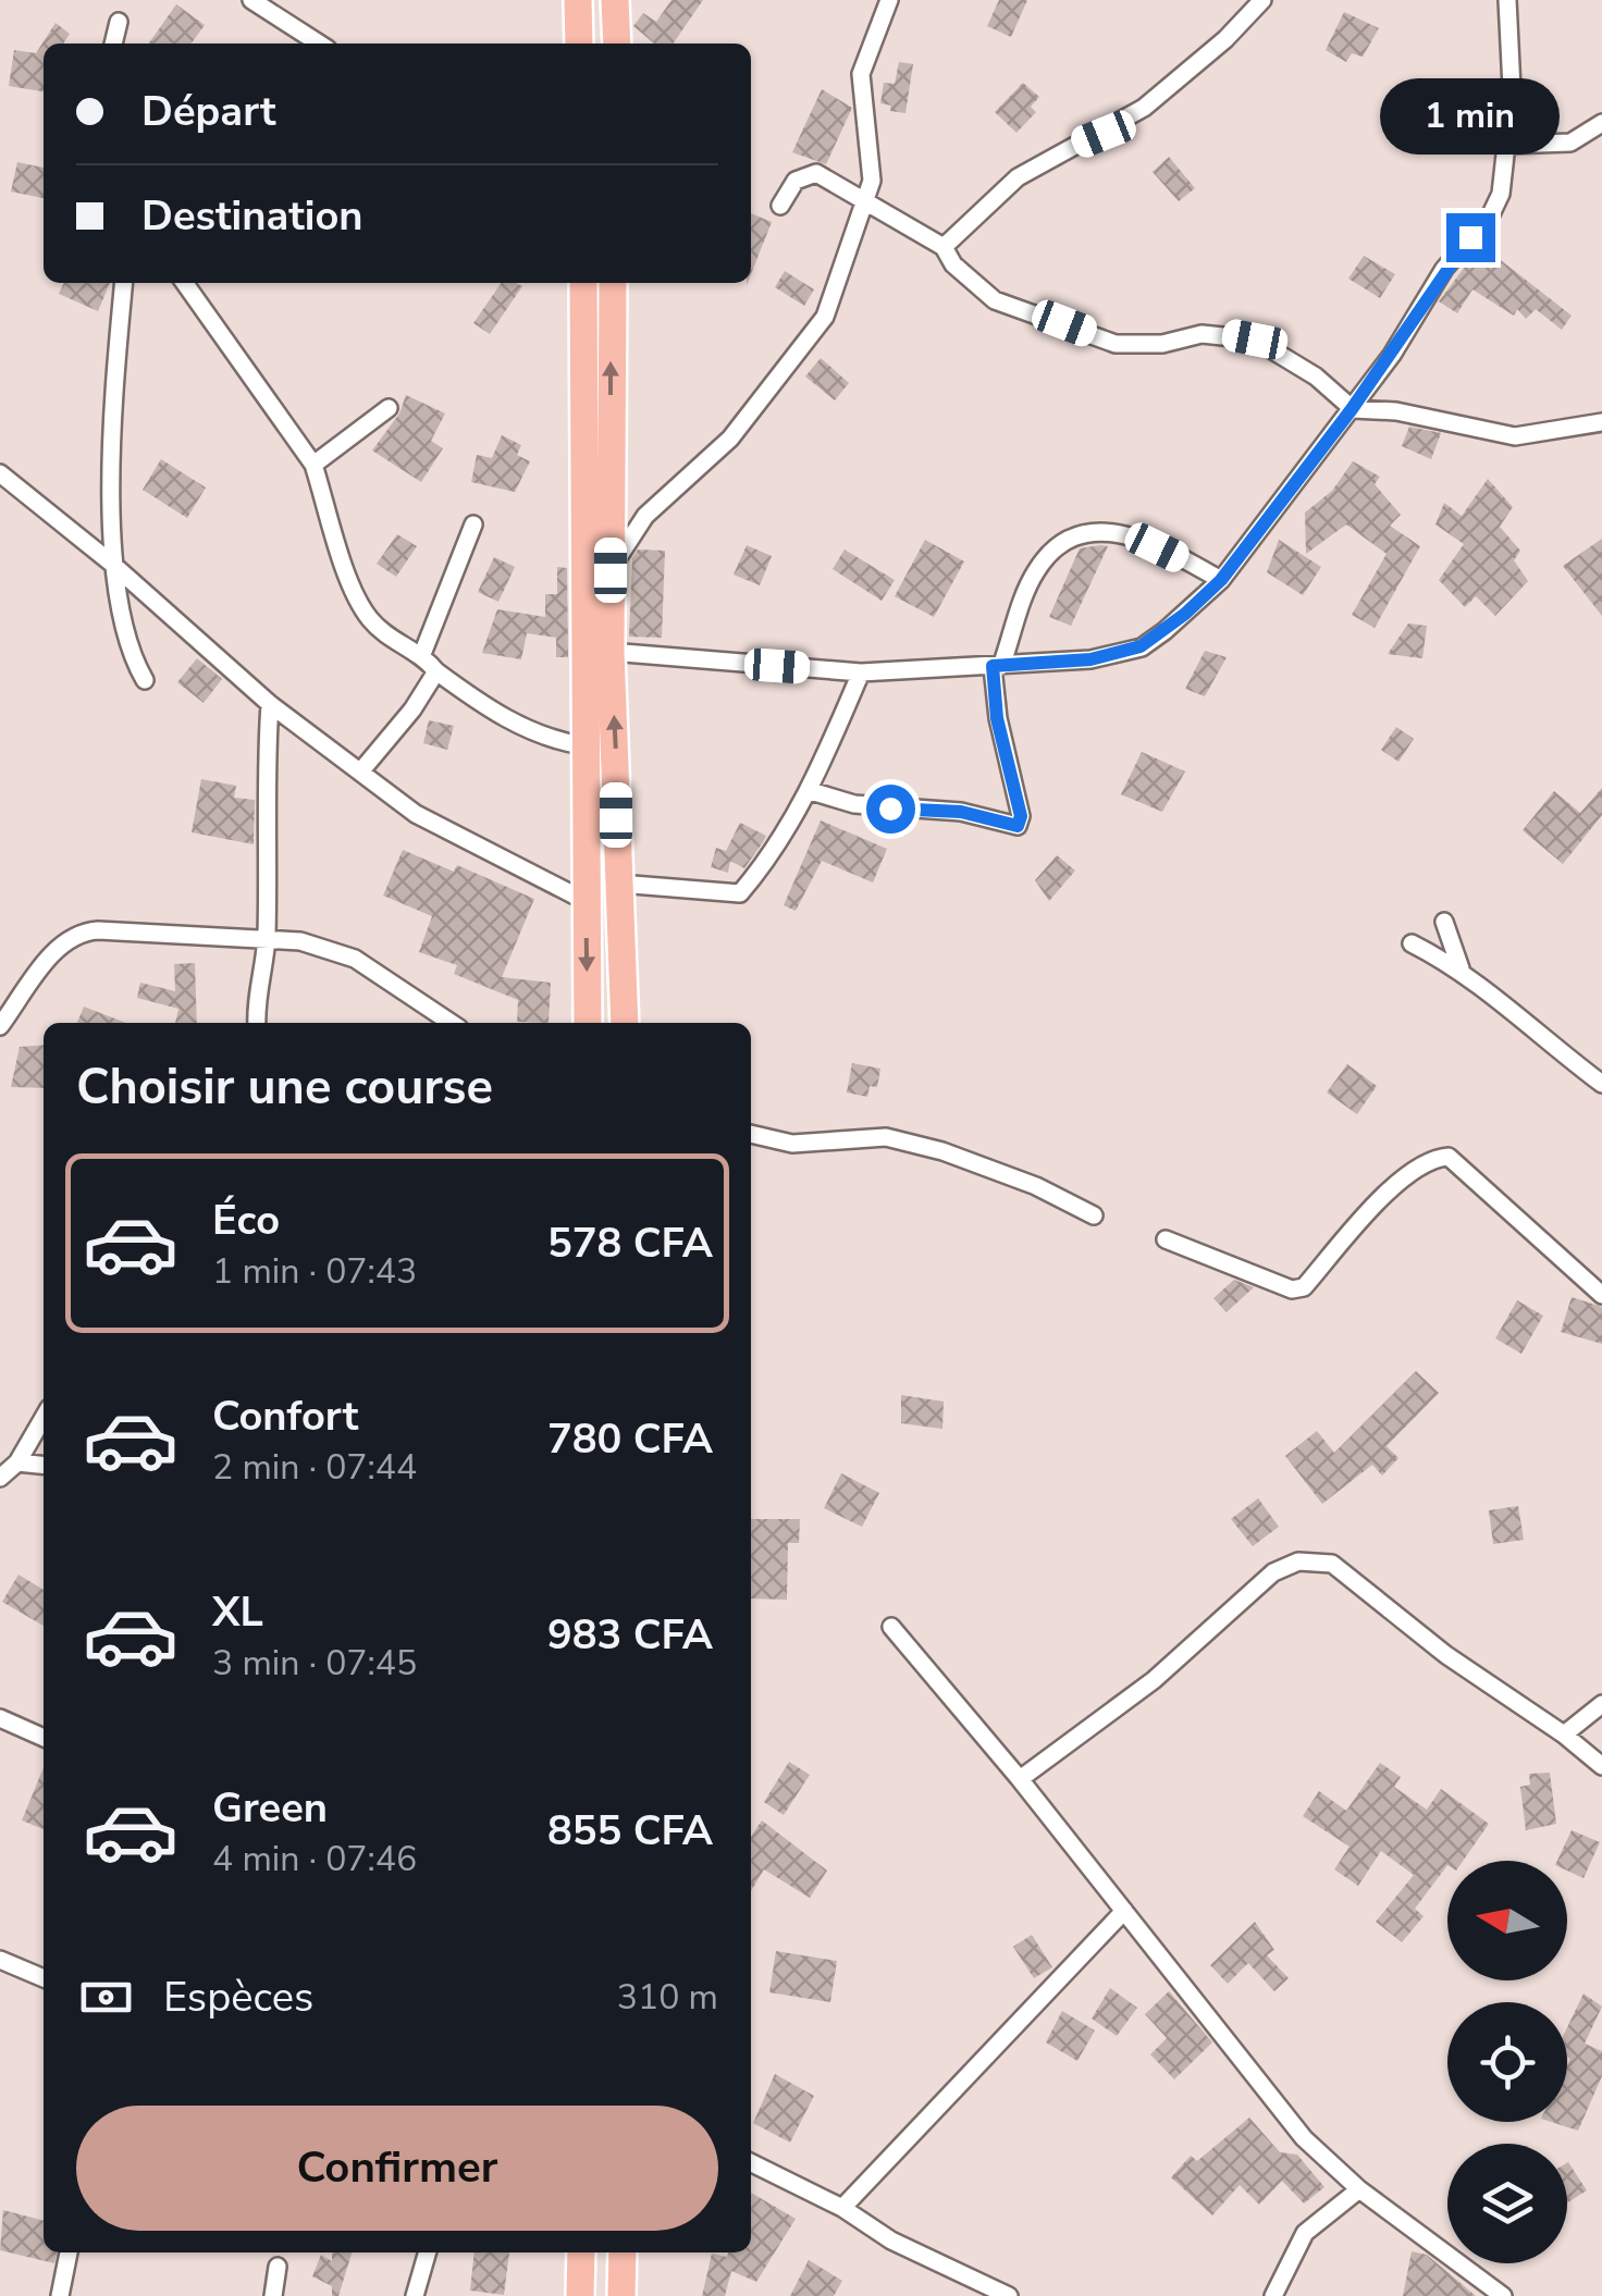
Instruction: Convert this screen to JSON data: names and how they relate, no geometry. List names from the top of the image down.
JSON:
{
  "north": "left",
  "page": {
    "banner": ["Départ", "Destination"],
    "bubble": "1 min",
    "heading": "Choisir une course",
    "list": [
      {
        "name": "Éco",
        "note": "1 min · 07:43",
        "value": "578 CFA"
      },
      {
        "name": "Confort",
        "note": "2 min · 07:44",
        "value": "780 CFA"
      },
      {
        "name": "XL",
        "note": "3 min · 07:45",
        "value": "983 CFA"
      },
      {
        "name": "Green",
        "note": "4 min · 07:46",
        "value": "855 CFA"
      }
    ],
    "pay": ["Espèces", "310 m"],
    "buttons": "Confirmer"
  }
}
